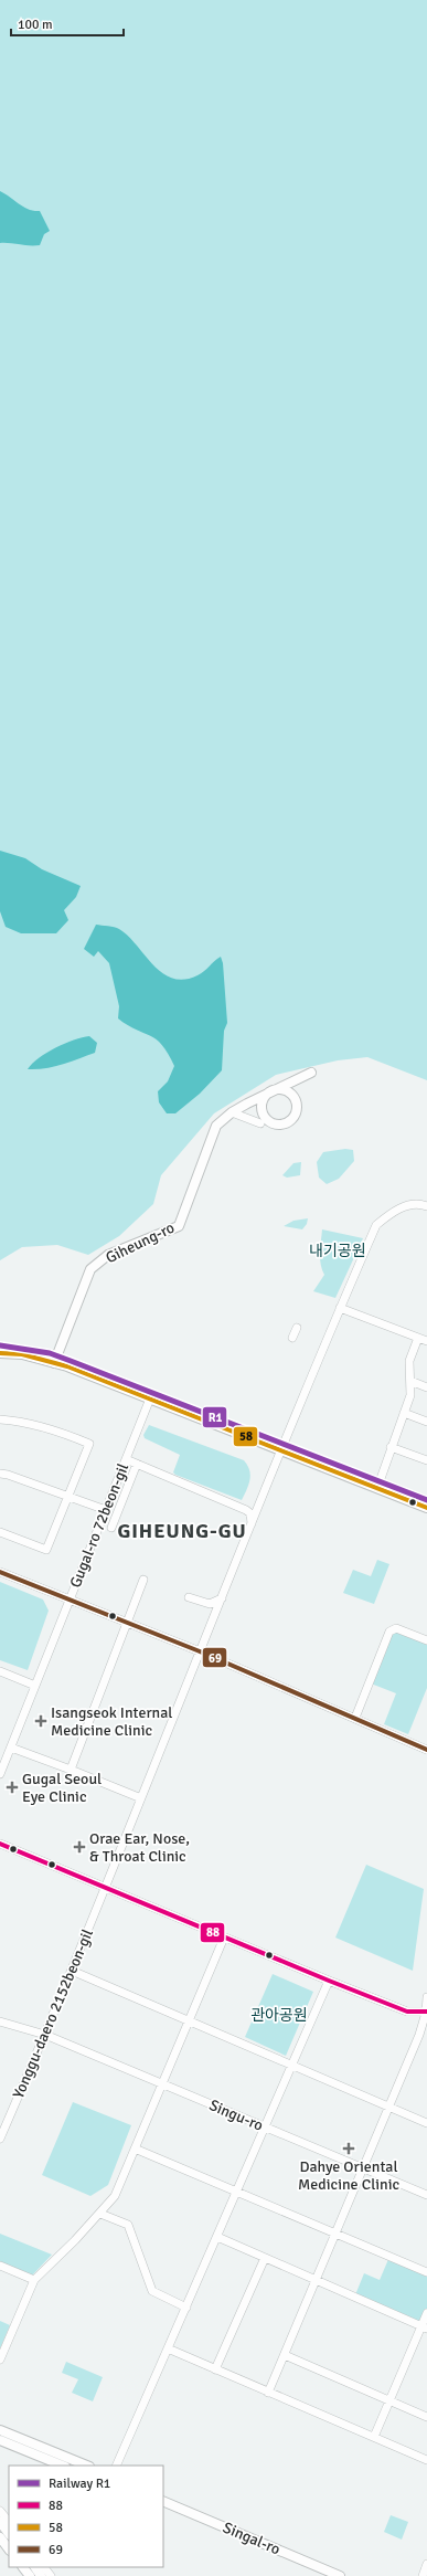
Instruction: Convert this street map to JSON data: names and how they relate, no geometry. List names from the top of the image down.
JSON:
{
  "streets": {
    "main road": ["Giheung-ro", "Singal-ro"],
    "street": ["Gugal-ro 72beon-gil", "Yonggu-daero 2152beon-gil", "Singu-ro"]
  },
  "crossings": [
    ["Yonggu-daero 2152beon-gil", "Singu-ro"]
  ],
  "districts": ["GIHEUNG-GU"],
  "parks": ["내기공원", "관아공원"],
  "places": {
    "health": [
      "Isangseok Internal Medicine Clinic",
      "Gugal Seoul Eye Clinic",
      "Orae Ear, Nose, & Throat Clinic",
      "Dahye Oriental Medicine Clinic"
    ]
  },
  "lines": [
    "rail line R1",
    "transit line 58",
    "transit line 69",
    "transit line 88"
  ],
  "legend": [
    "Railway R1",
    "88",
    "58",
    "69"
  ],
  "scale_bar": "100 m"
}
